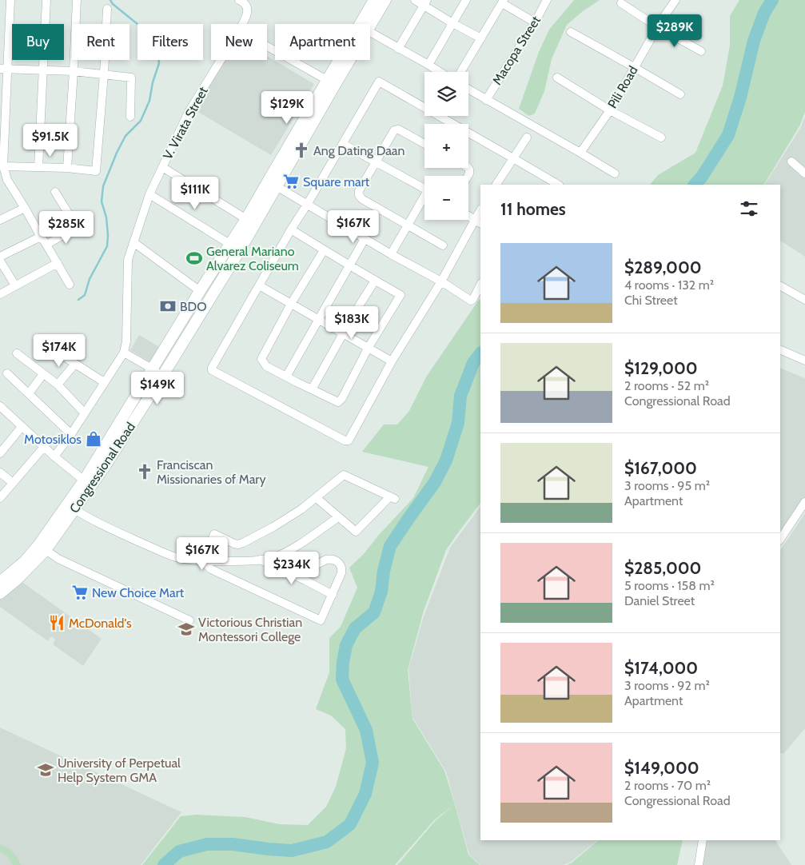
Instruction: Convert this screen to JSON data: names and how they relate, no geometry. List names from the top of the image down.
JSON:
{
  "streets": {
    "main road": ["Congressional Road"],
    "street": ["Macopa Street", "Pili Road", "V. Virata Street"]
  },
  "places": {
    "church": ["Ang Dating Daan", "Franciscan Missionaries of Mary"],
    "supermarket": ["Square mart", "New Choice Mart"],
    "sports": ["General Mariano Alvarez Coliseum"],
    "bank": ["BDO"],
    "shop": ["Motosiklos"],
    "restaurant": ["McDonald's"],
    "school or university": ["Victorious Christian Montessori College", "University of Perpetual Help System GMA"]
  },
  "page": {
    "price": [
      "$289K",
      "$129K",
      "$91.5K",
      "$111K",
      "$167K",
      "$285K",
      "$183K",
      "$174K",
      "$149K",
      "$167K",
      "$234K"
    ],
    "chip": [
      "Buy",
      "Rent",
      "Filters",
      "New",
      "Apartment"
    ],
    "map_buttons": ["+", "−"],
    "heading": "11 homes",
    "list": [
      {
        "name": "$289,000",
        "note": "4 rooms · 132 m² · Chi Street"
      },
      {
        "name": "$129,000",
        "note": "2 rooms · 52 m² · Congressional Road"
      },
      {
        "name": "$167,000",
        "note": "3 rooms · 95 m² · Apartment"
      },
      {
        "name": "$285,000",
        "note": "5 rooms · 158 m² · Daniel Street"
      },
      {
        "name": "$174,000",
        "note": "3 rooms · 92 m² · Apartment"
      },
      {
        "name": "$149,000",
        "note": "2 rooms · 70 m² · Congressional Road"
      }
    ]
  }
}
